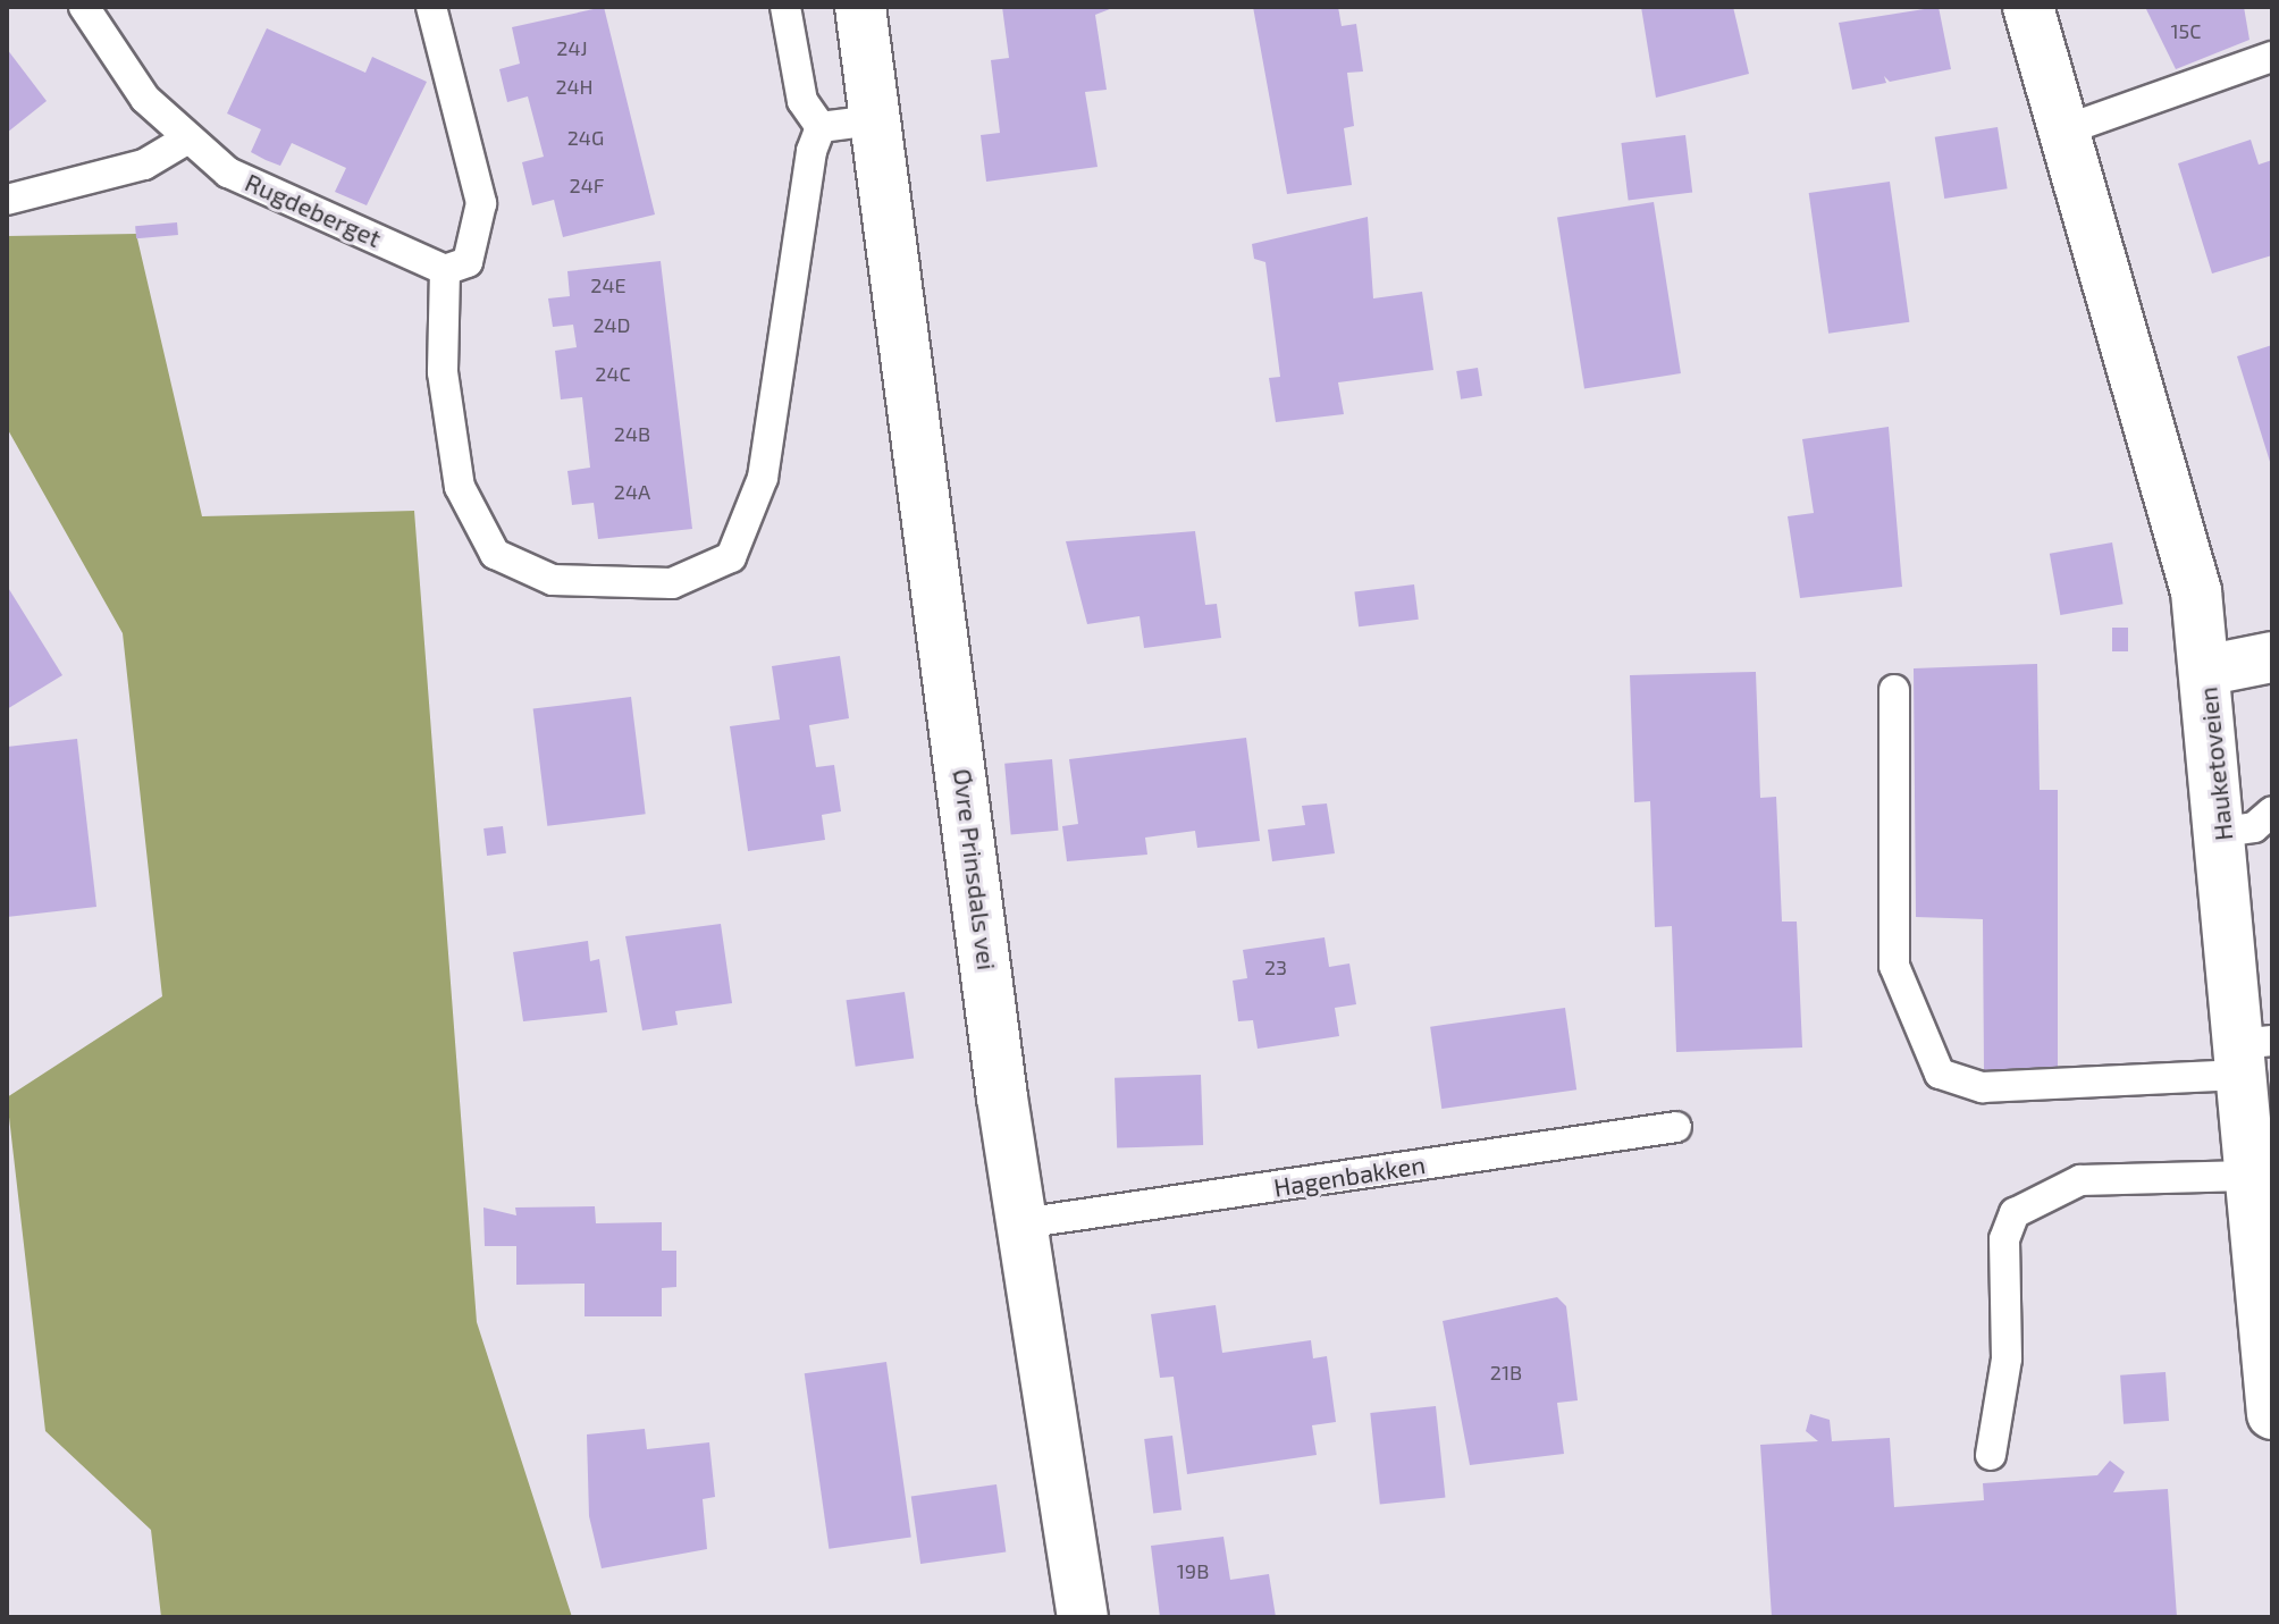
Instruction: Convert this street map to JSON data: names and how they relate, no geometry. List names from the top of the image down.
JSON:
{
  "streets": {
    "street": ["Hauketoveien", "Øvre Prinsdals vei"],
    "lane": ["Rugdeberget", "Hagenbakken"]
  },
  "crossings": [
    ["Øvre Prinsdals vei", "Hagenbakken"]
  ],
  "house_numbers": [
    "15C",
    "24J",
    "24H",
    "24G",
    "24F",
    "24E",
    "24D",
    "24C",
    "24B",
    "24A",
    "23",
    "21B",
    "19B"
  ]
}
